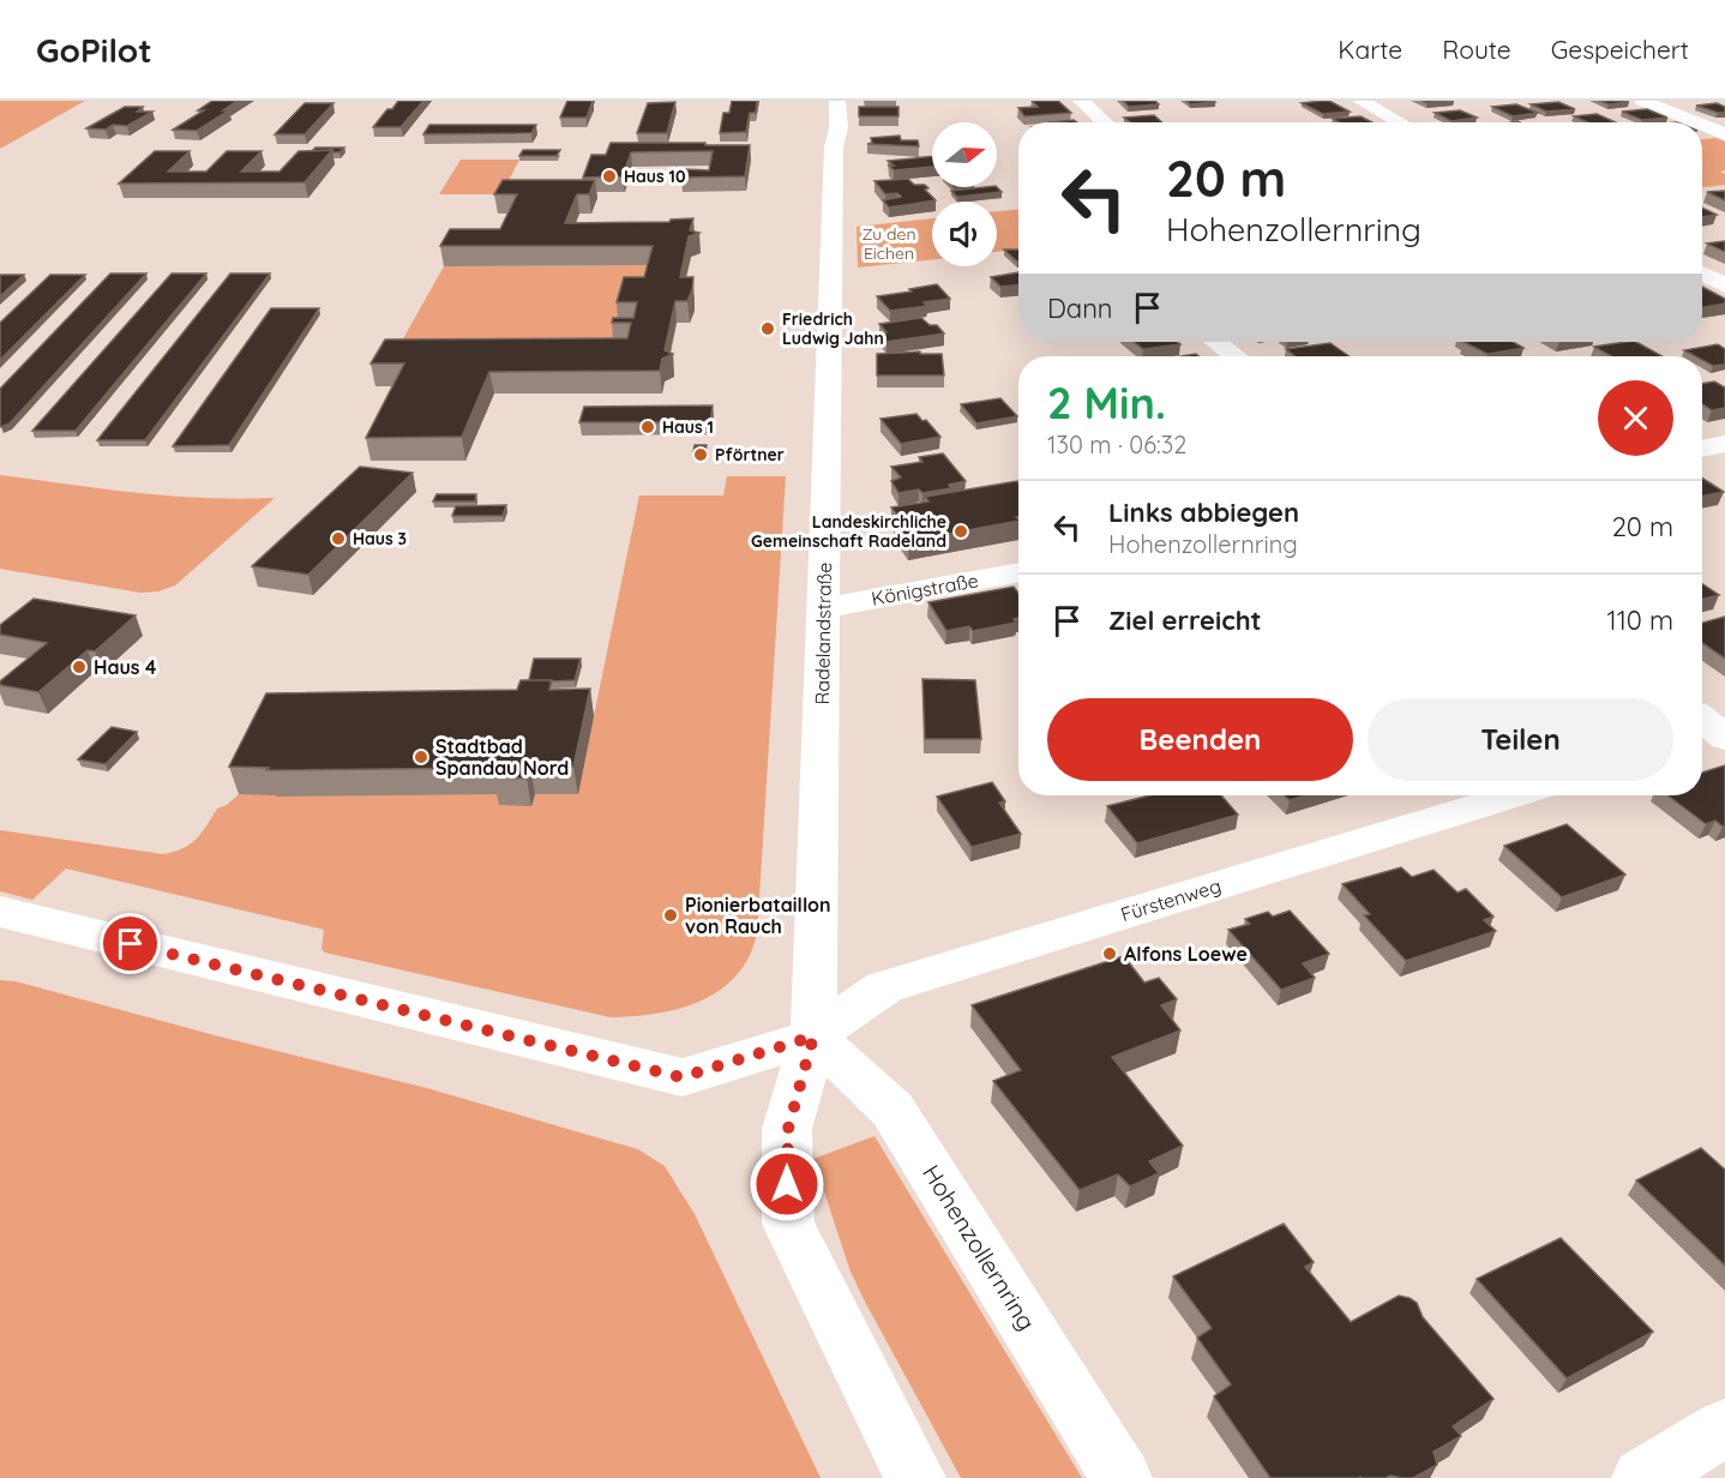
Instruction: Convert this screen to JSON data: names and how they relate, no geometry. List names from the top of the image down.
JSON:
{
  "streets": {
    "street": [
      "Königstraße",
      "Radelandstraße",
      "Fürstenweg",
      "Hohenzollernring"
    ]
  },
  "crossings": [
    ["Königstraße", "Radelandstraße"],
    ["Radelandstraße", "Fürstenweg"],
    ["Radelandstraße", "Hohenzollernring"],
    ["Fürstenweg", "Hohenzollernring"]
  ],
  "parks": ["Zu den Eichen"],
  "places": [
    "Haus 10",
    "Friedrich Ludwig Jahn",
    "Haus 1",
    "Pförtner",
    "Landeskirchliche Gemeinschaft Radeland",
    "Haus 3",
    "Haus 4",
    "Stadtbad Spandau Nord",
    "Pionierbataillon von Rauch",
    "Alfons Loewe"
  ],
  "north": "right",
  "page": {
    "header": "GoPilot",
    "nav": ["Karte", "Route", "Gespeichert"],
    "turn": ["20 m", "Hohenzollernring"],
    "then": "Dann",
    "heading": ["2 Min.", "130 m · 06:32"],
    "list": [
      {
        "name": "Links abbiegen",
        "note": "Hohenzollernring",
        "value": "20 m"
      },
      {
        "name": "Ziel erreicht",
        "value": "110 m"
      }
    ],
    "buttons": ["Beenden", "Teilen"]
  }
}
